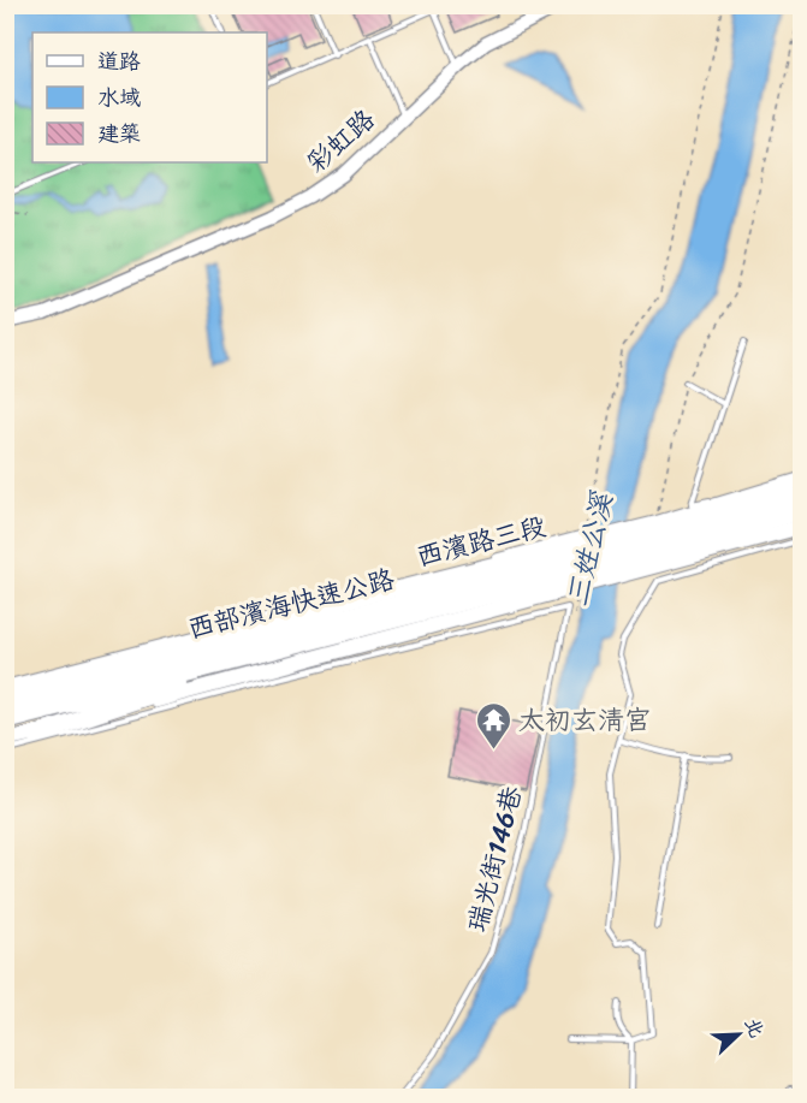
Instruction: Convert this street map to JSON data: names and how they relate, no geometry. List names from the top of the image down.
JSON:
{
  "streets": {
    "highway": ["西部濱海快速公路"],
    "main road": ["西濱路三段"],
    "street": ["彩虹路"],
    "lane": ["瑞光街146巷"]
  },
  "crossings": [
    ["西濱路三段", "西部濱海快速公路"]
  ],
  "water": ["三姓公溪"],
  "places": {
    "temple": ["太初玄清宮"]
  },
  "legend": ["道路", "水域", "建築"],
  "north": "top right"
}
